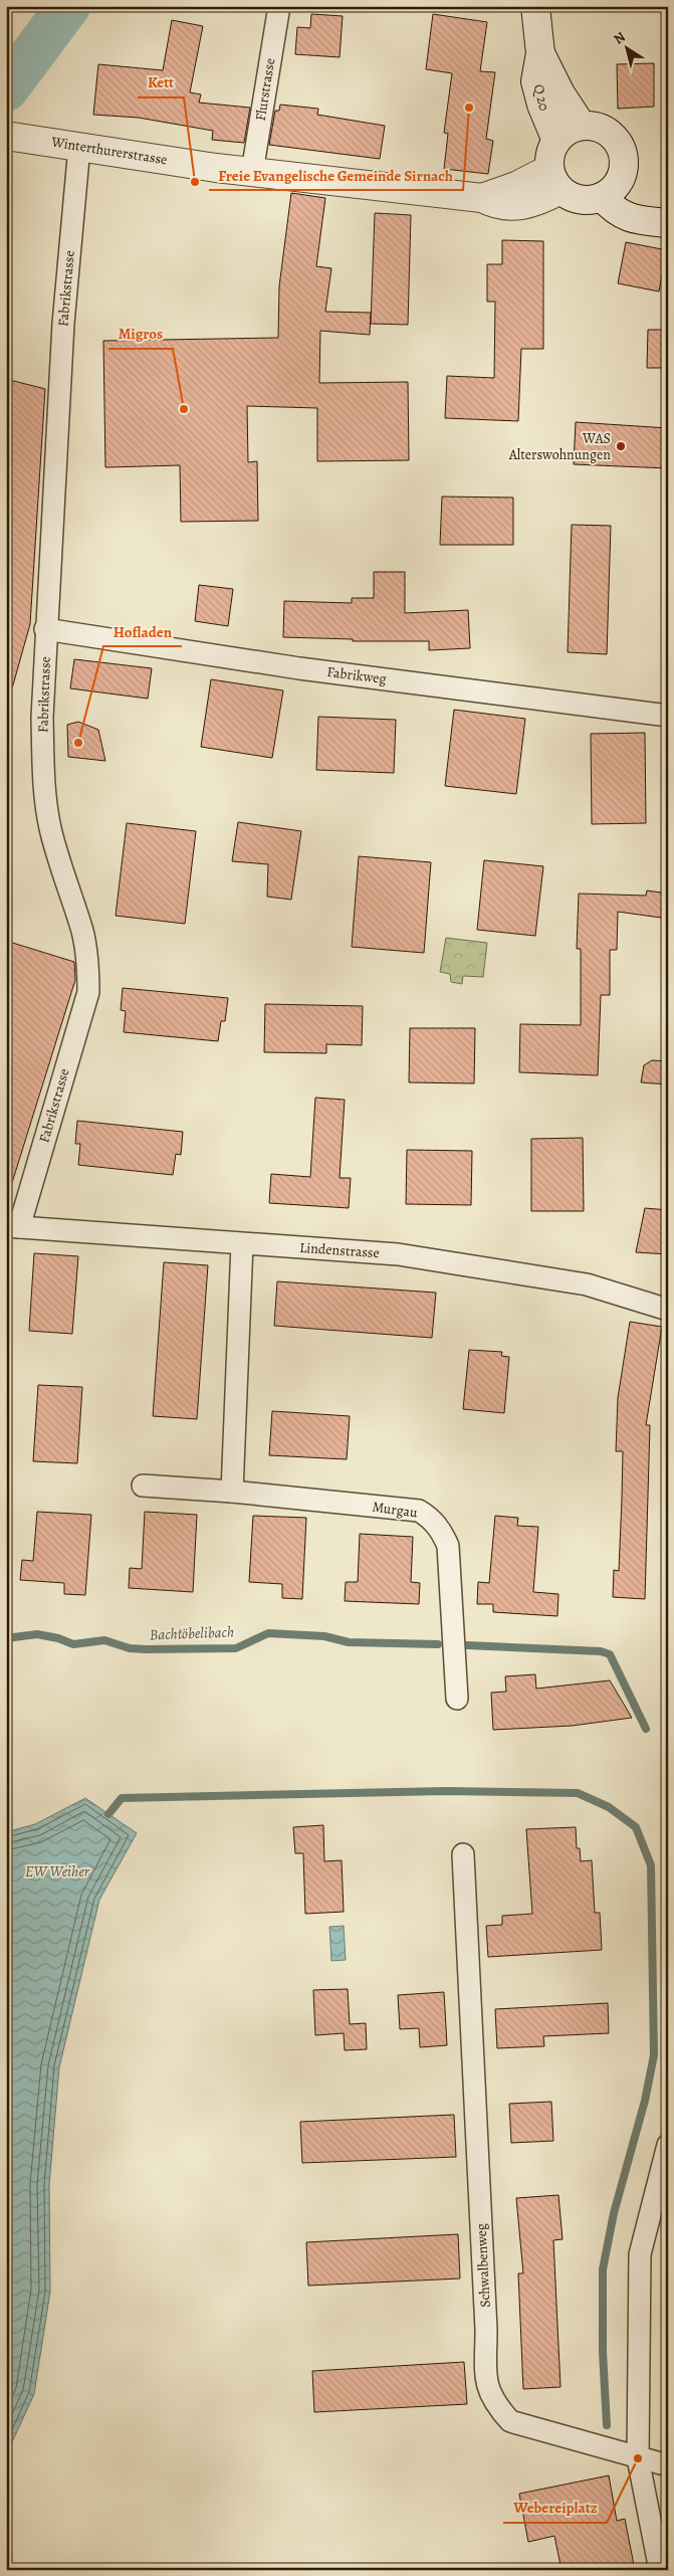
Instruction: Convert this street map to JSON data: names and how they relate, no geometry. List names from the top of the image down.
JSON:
{
  "streets": {
    "street": [
      "Flurstrasse",
      "Q 20",
      "Winterthurerstrasse",
      "Fabrikstrasse",
      "Fabrikweg",
      "Lindenstrasse",
      "Murgau",
      "Schwalbenweg"
    ]
  },
  "crossings": [
    ["Flurstrasse", "Winterthurerstrasse"],
    ["Q 20", "Winterthurerstrasse"],
    ["Winterthurerstrasse", "Fabrikstrasse"],
    ["Fabrikstrasse", "Fabrikweg"],
    ["Fabrikstrasse", "Lindenstrasse"]
  ],
  "water": ["Bachtöbelibach", "EW Weiher"],
  "places": [
    "Freie Evangelische Gemeinde Sirnach",
    "Kett",
    "Migros",
    "WAS Alterswohnungen",
    "Hofladen",
    "Webereiplatz"
  ],
  "north": "top left"
}
